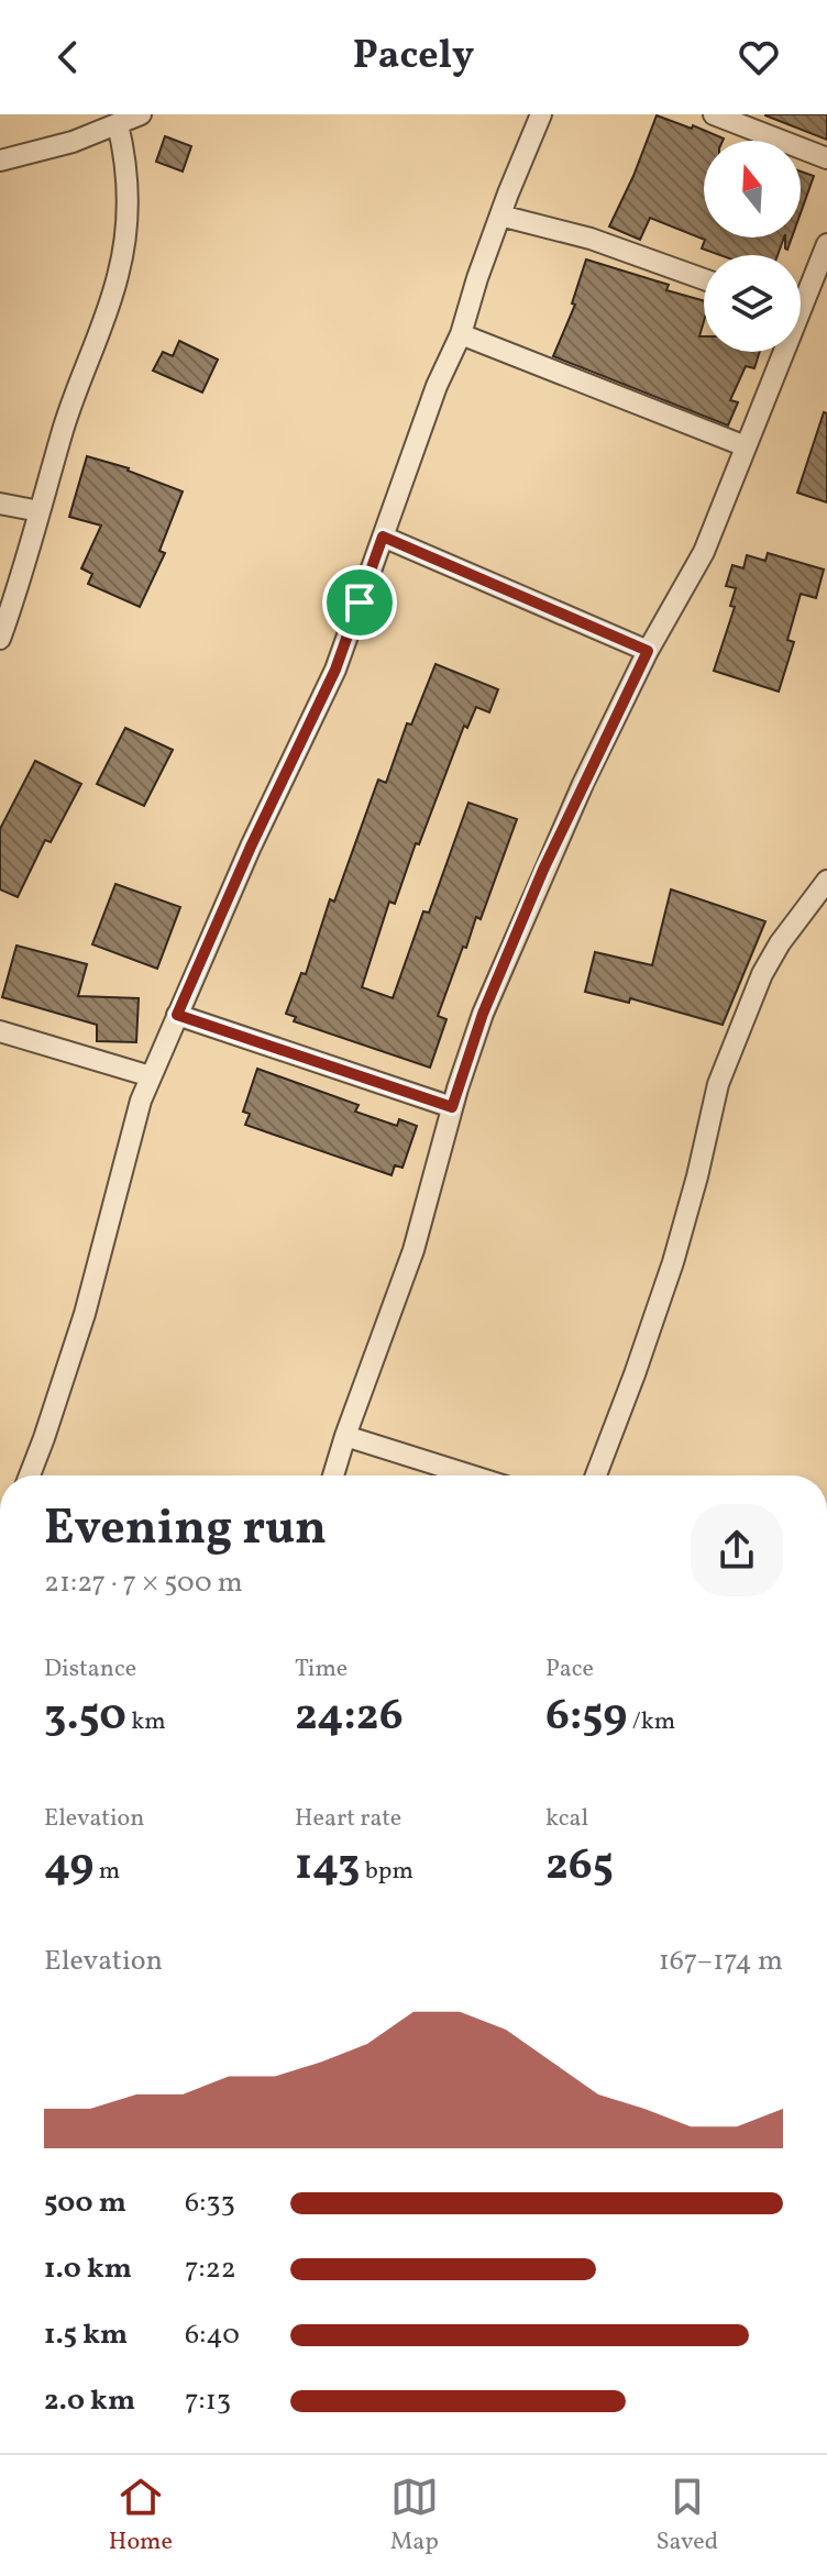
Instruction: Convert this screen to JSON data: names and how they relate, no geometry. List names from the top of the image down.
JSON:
{
  "north": "top",
  "page": {
    "header": "Pacely",
    "heading": ["Evening run", "21:27 · 7 × 500 m"],
    "stats": [
      ["Distance", "3.50 km"],
      ["Time", "24:26"],
      ["Pace", "6:59 /km"],
      ["Elevation", "49 m"],
      ["Heart rate", "143 bpm"],
      ["kcal", "265"]
    ],
    "chart": ["Elevation", "167–174 m"],
    "list": [
      {
        "name": "500 m",
        "note": "6:33"
      },
      {
        "name": "1.0 km",
        "note": "7:22"
      },
      {
        "name": "1.5 km",
        "note": "6:40"
      },
      {
        "name": "2.0 km",
        "note": "7:13"
      }
    ],
    "tabs": ["Home", "Map", "Saved"]
  }
}
